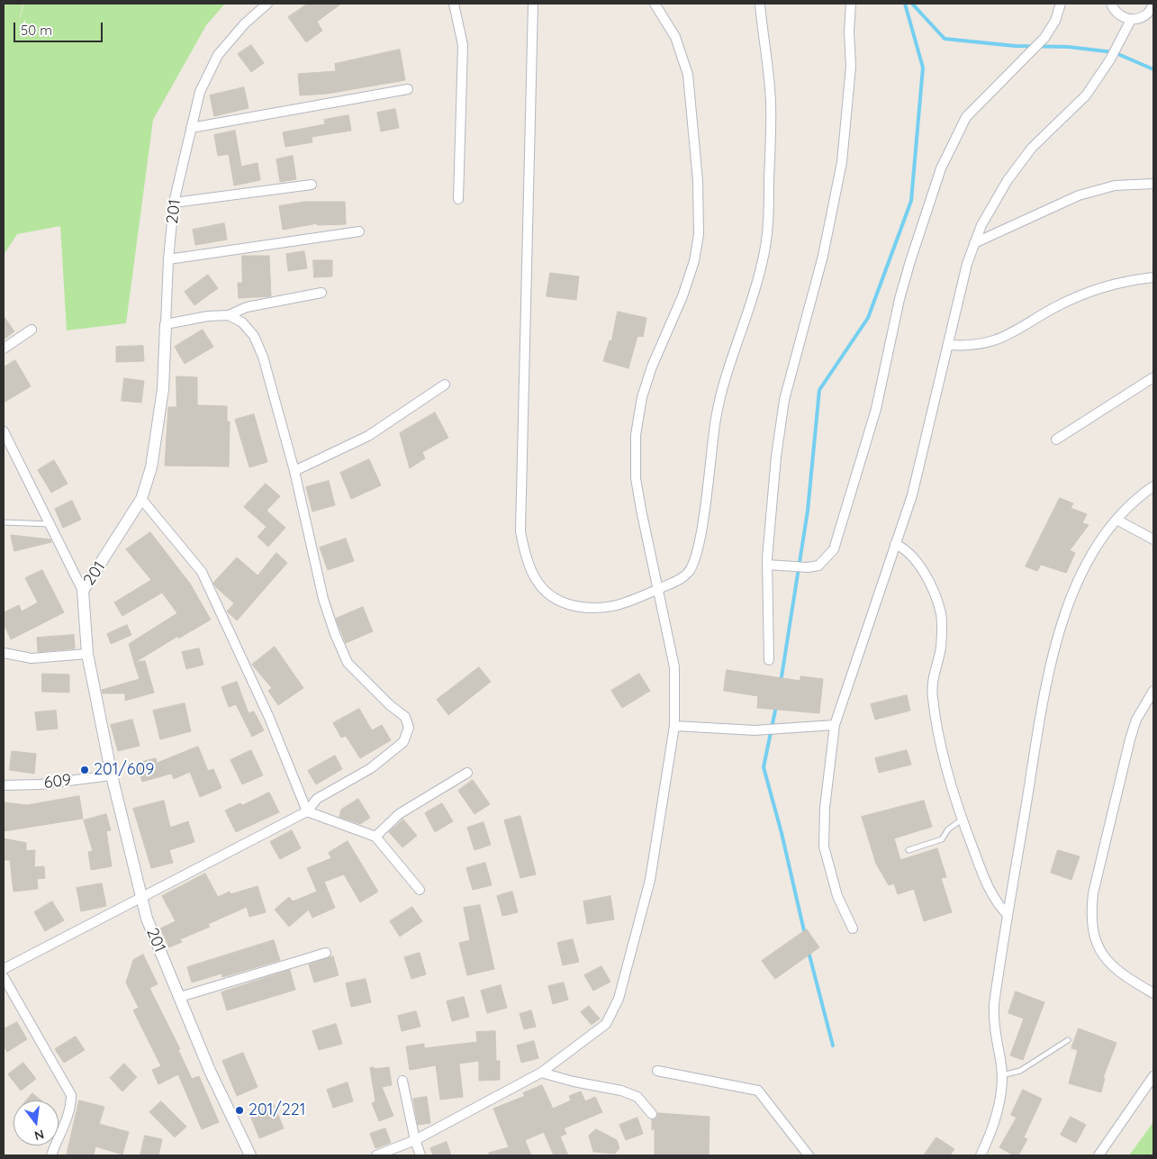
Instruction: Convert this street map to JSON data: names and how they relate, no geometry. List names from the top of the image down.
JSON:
{
  "streets": {
    "street": ["201", "609"]
  },
  "crossings": [
    ["201", "609"]
  ],
  "places": ["201/609", "201/221"],
  "scale_bar": "50 m",
  "north": "bottom"
}
